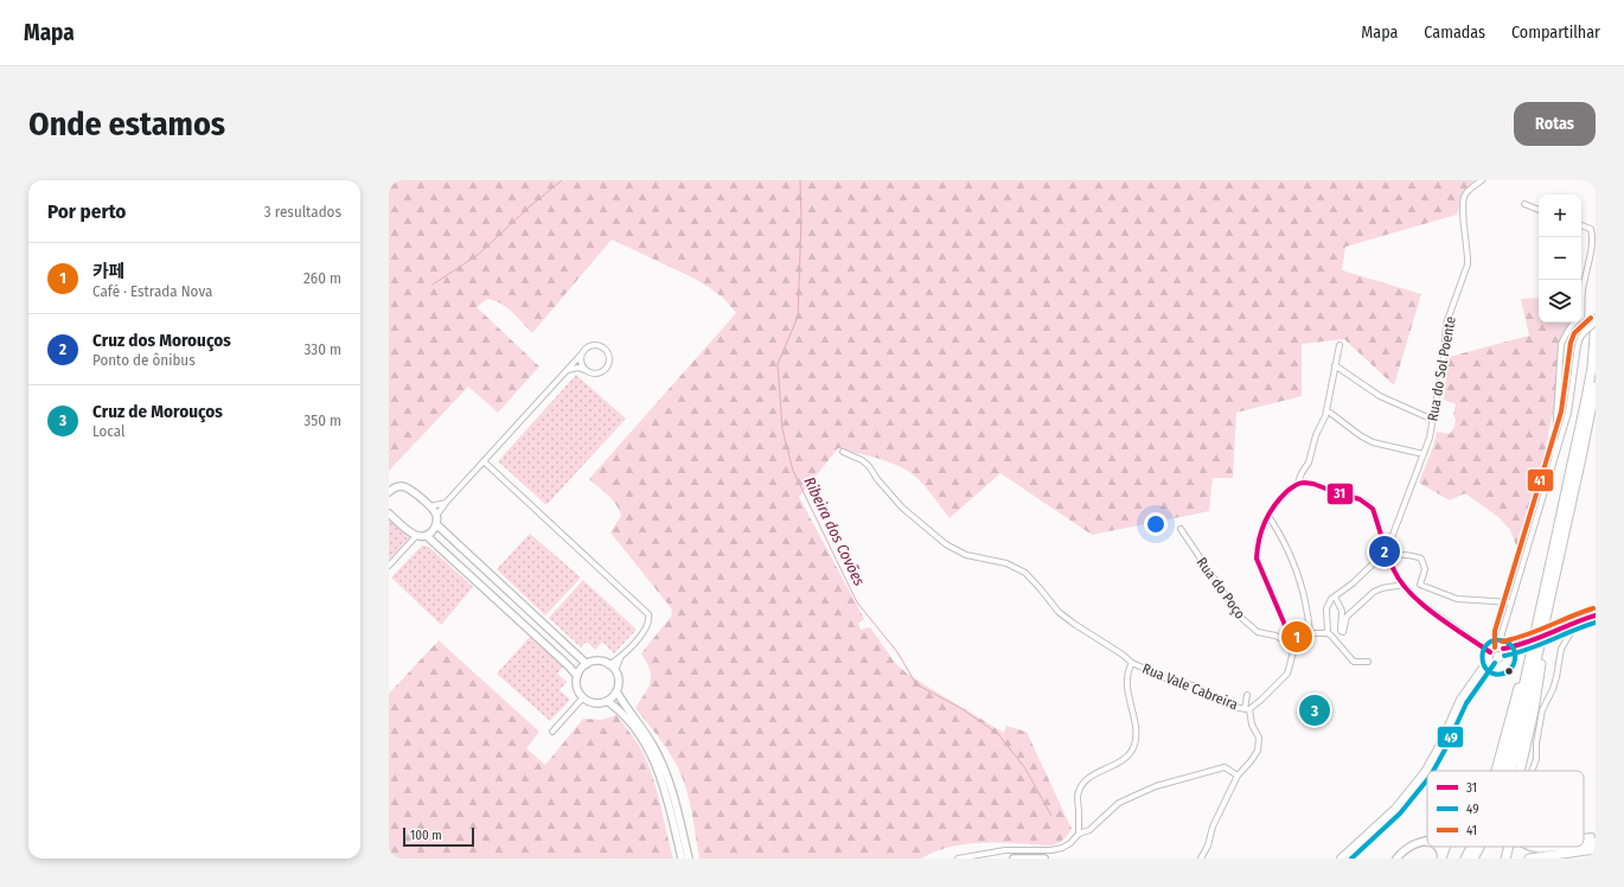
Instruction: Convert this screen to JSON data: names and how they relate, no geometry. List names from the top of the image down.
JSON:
{
  "streets": {
    "street": ["Rua do Sol Poente", "Rua do Poço", "Rua Vale Cabreira"]
  },
  "water": ["Ribeira dos Covões"],
  "lines": ["transit line 41", "transit line 31", "transit line 49"],
  "legend": ["31", "49", "41"],
  "scale_bar": "100 m",
  "page": {
    "header": "Mapa",
    "nav": ["Mapa", "Camadas", "Compartilhar"],
    "buttons": "Rotas",
    "title": "Onde estamos",
    "heading": ["Por perto", "3 resultados"],
    "map_buttons": ["+", "−"],
    "list": [
      {
        "mark": "1",
        "name": "카페",
        "note": "Café · Estrada Nova",
        "value": "260 m"
      },
      {
        "mark": "2",
        "name": "Cruz dos Morouços",
        "note": "Ponto de ônibus",
        "value": "330 m"
      },
      {
        "mark": "3",
        "name": "Cruz de Morouços",
        "note": "Local",
        "value": "350 m"
      }
    ],
    "pins": ["2", "1", "3"],
    "scale": "100 m"
  }
}
